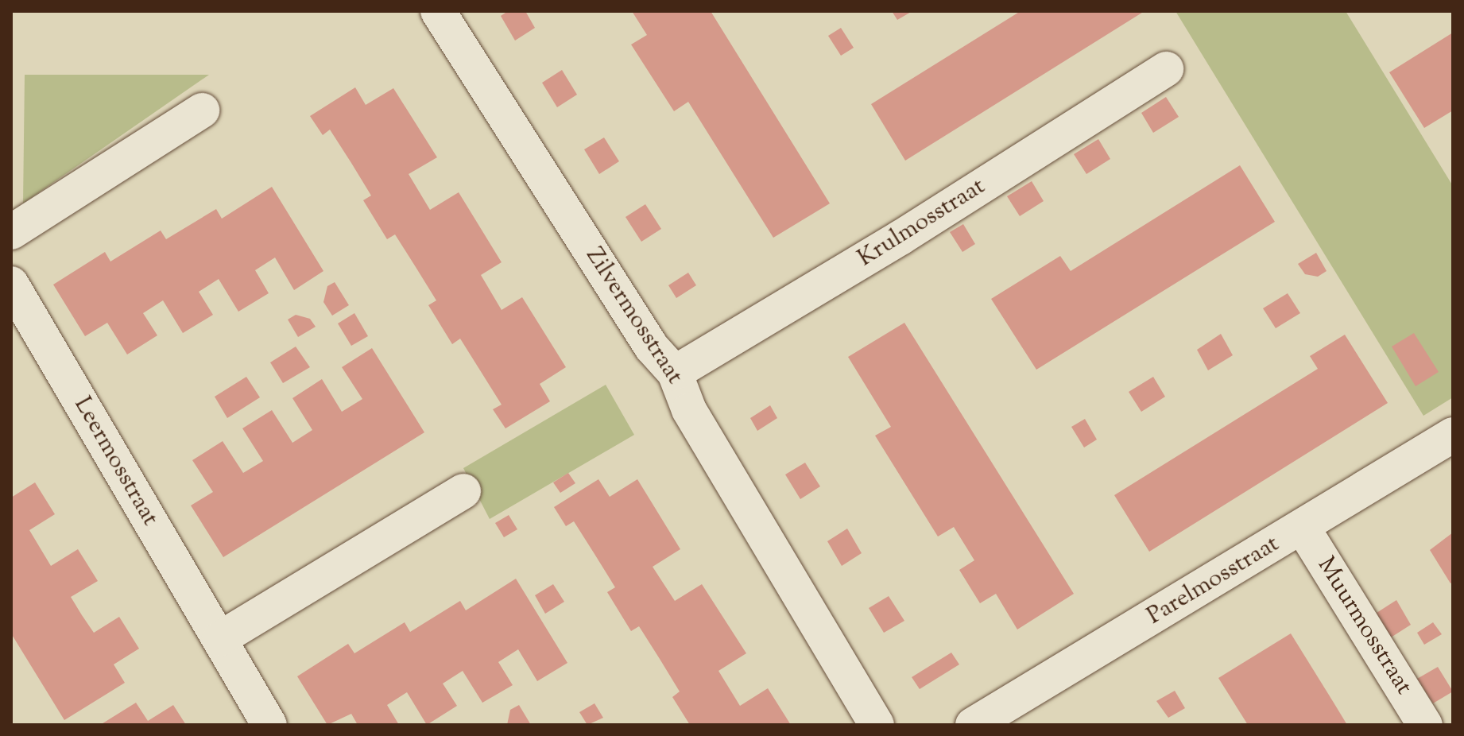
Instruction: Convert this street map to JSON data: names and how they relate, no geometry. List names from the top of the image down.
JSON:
{
  "streets": {
    "street": [
      "Krulmosstraat",
      "Zilvermosstraat",
      "Leermosstraat",
      "Parelmosstraat",
      "Muurmosstraat"
    ]
  },
  "crossings": [
    ["Krulmosstraat", "Zilvermosstraat"],
    ["Parelmosstraat", "Muurmosstraat"]
  ]
}
